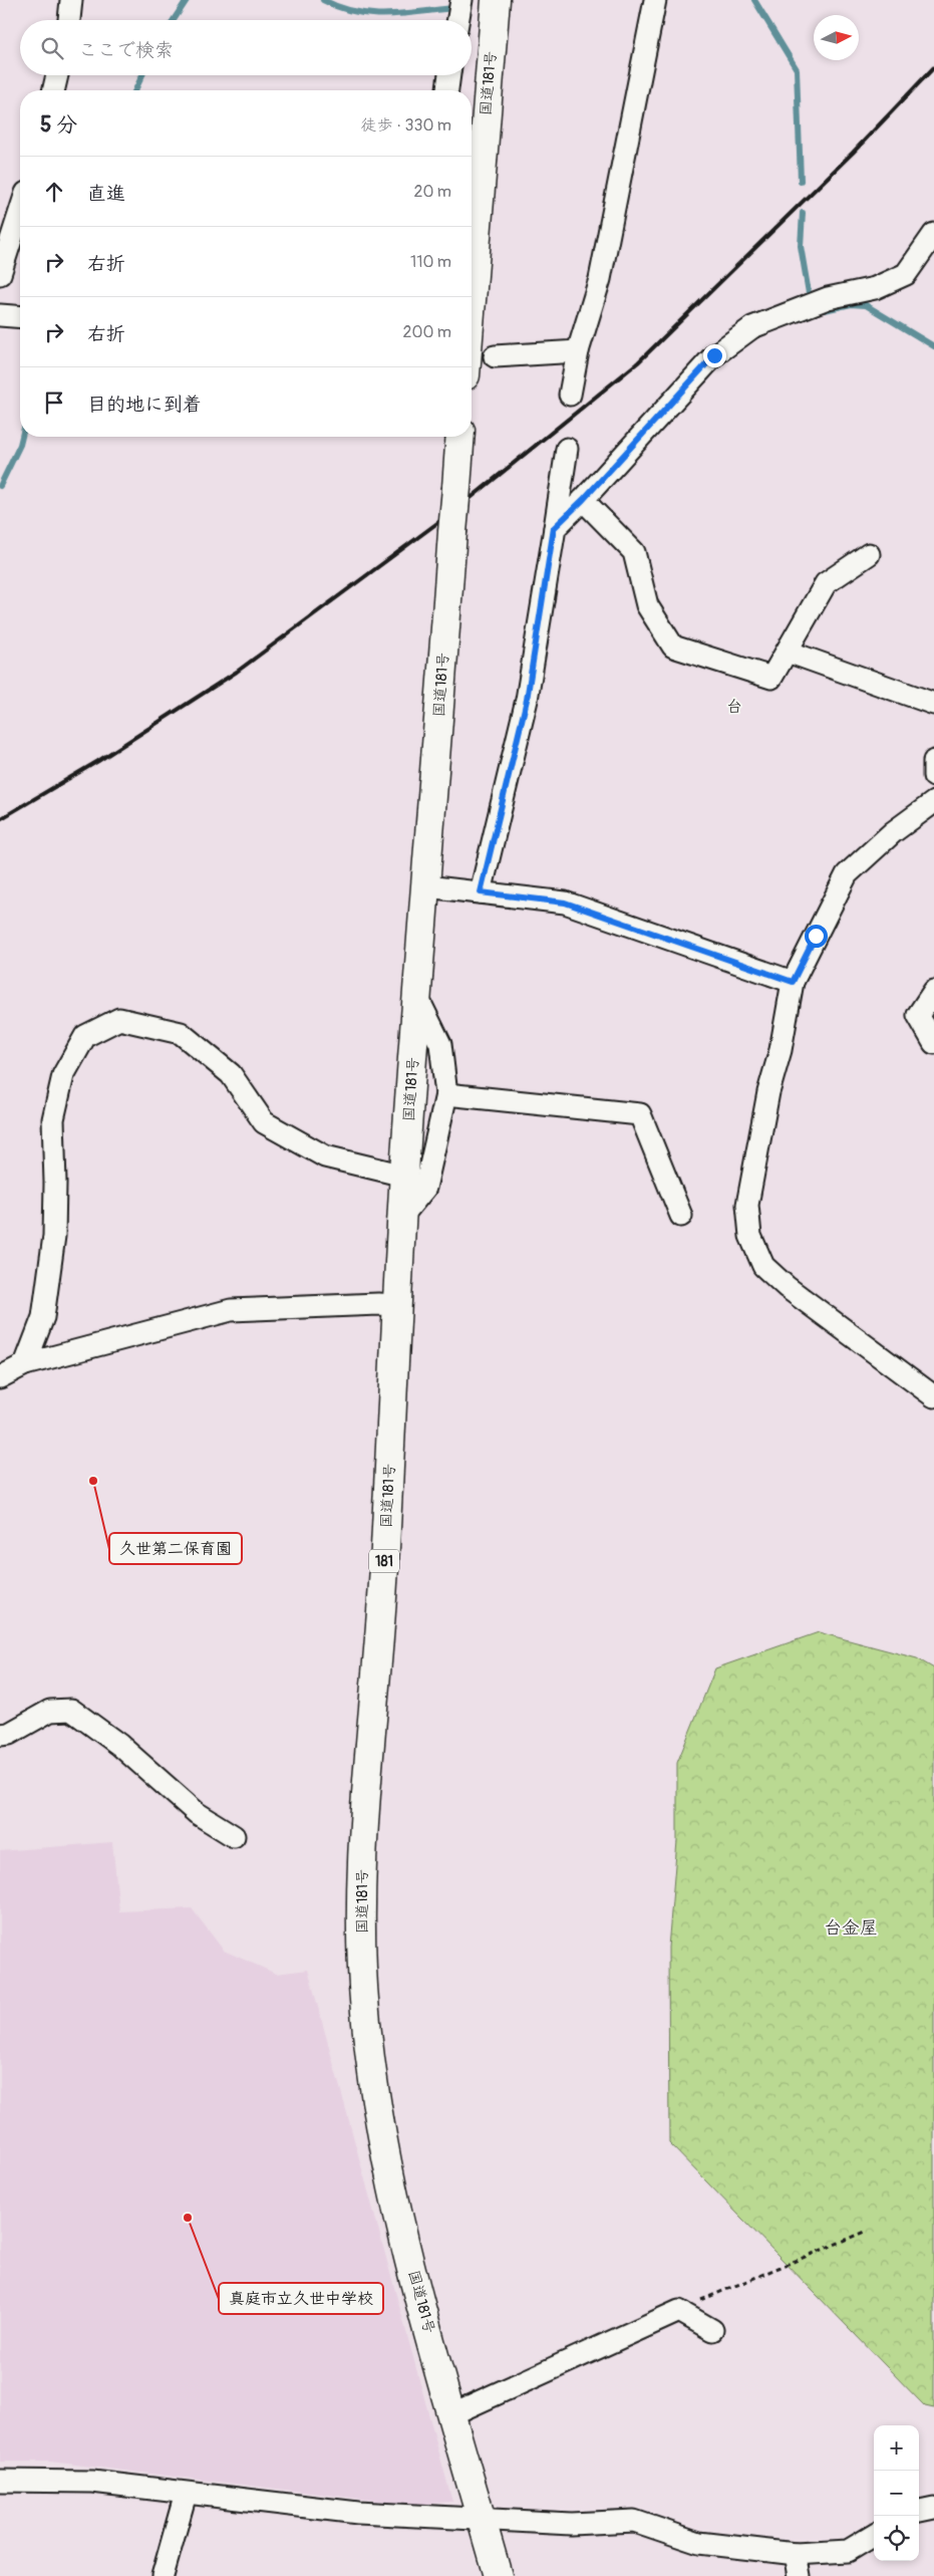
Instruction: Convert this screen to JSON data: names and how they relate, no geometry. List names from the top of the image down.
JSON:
{
  "streets": {
    "highway": ["国道181号", "181"]
  },
  "districts": ["台", "台金屋"],
  "places": ["久世第二保育園", "真庭市立久世中学校"],
  "north": "right",
  "page": {
    "search": "ここで検索",
    "heading": ["5 分", "徒歩 · 330 m"],
    "list": [
      ["直進", "20 m"],
      ["右折", "110 m"],
      ["右折", "200 m"],
      "目的地に到着"
    ],
    "map_buttons": ["+", "−"]
  }
}
